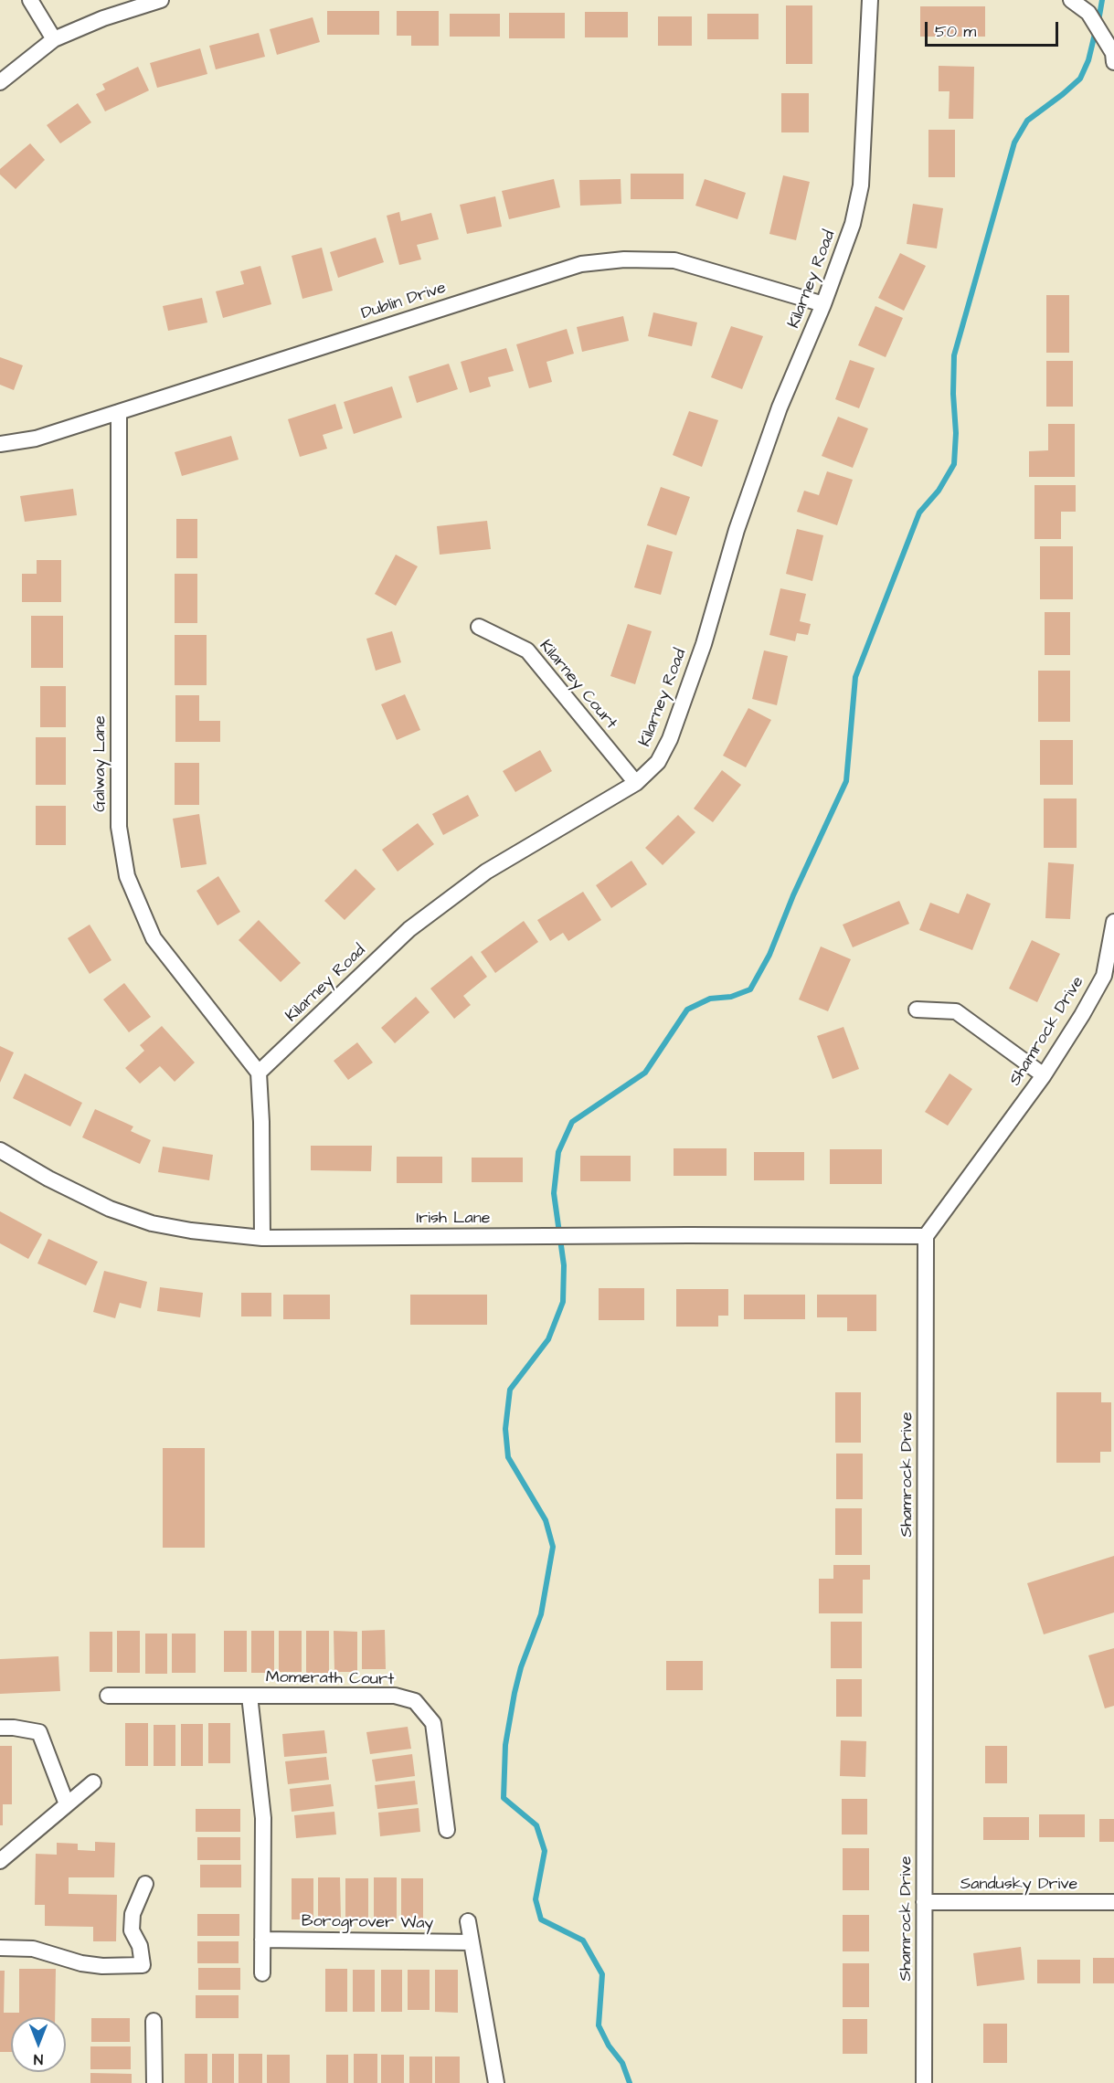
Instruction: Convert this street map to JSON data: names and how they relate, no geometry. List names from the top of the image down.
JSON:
{
  "streets": {
    "street": [
      "Kilarney Road",
      "Dublin Drive",
      "Kilarney Court",
      "Galway Lane",
      "Shamrock Drive",
      "Irish Lane",
      "Momerath Court",
      "Sandusky Drive",
      "Borogrover Way"
    ]
  },
  "crossings": [
    ["Kilarney Road", "Dublin Drive"],
    ["Kilarney Road", "Kilarney Court"],
    ["Kilarney Road", "Galway Lane"],
    ["Dublin Drive", "Galway Lane"],
    ["Shamrock Drive", "Irish Lane"],
    ["Shamrock Drive", "Sandusky Drive"]
  ],
  "scale_bar": "50 m",
  "north": "bottom"
}
